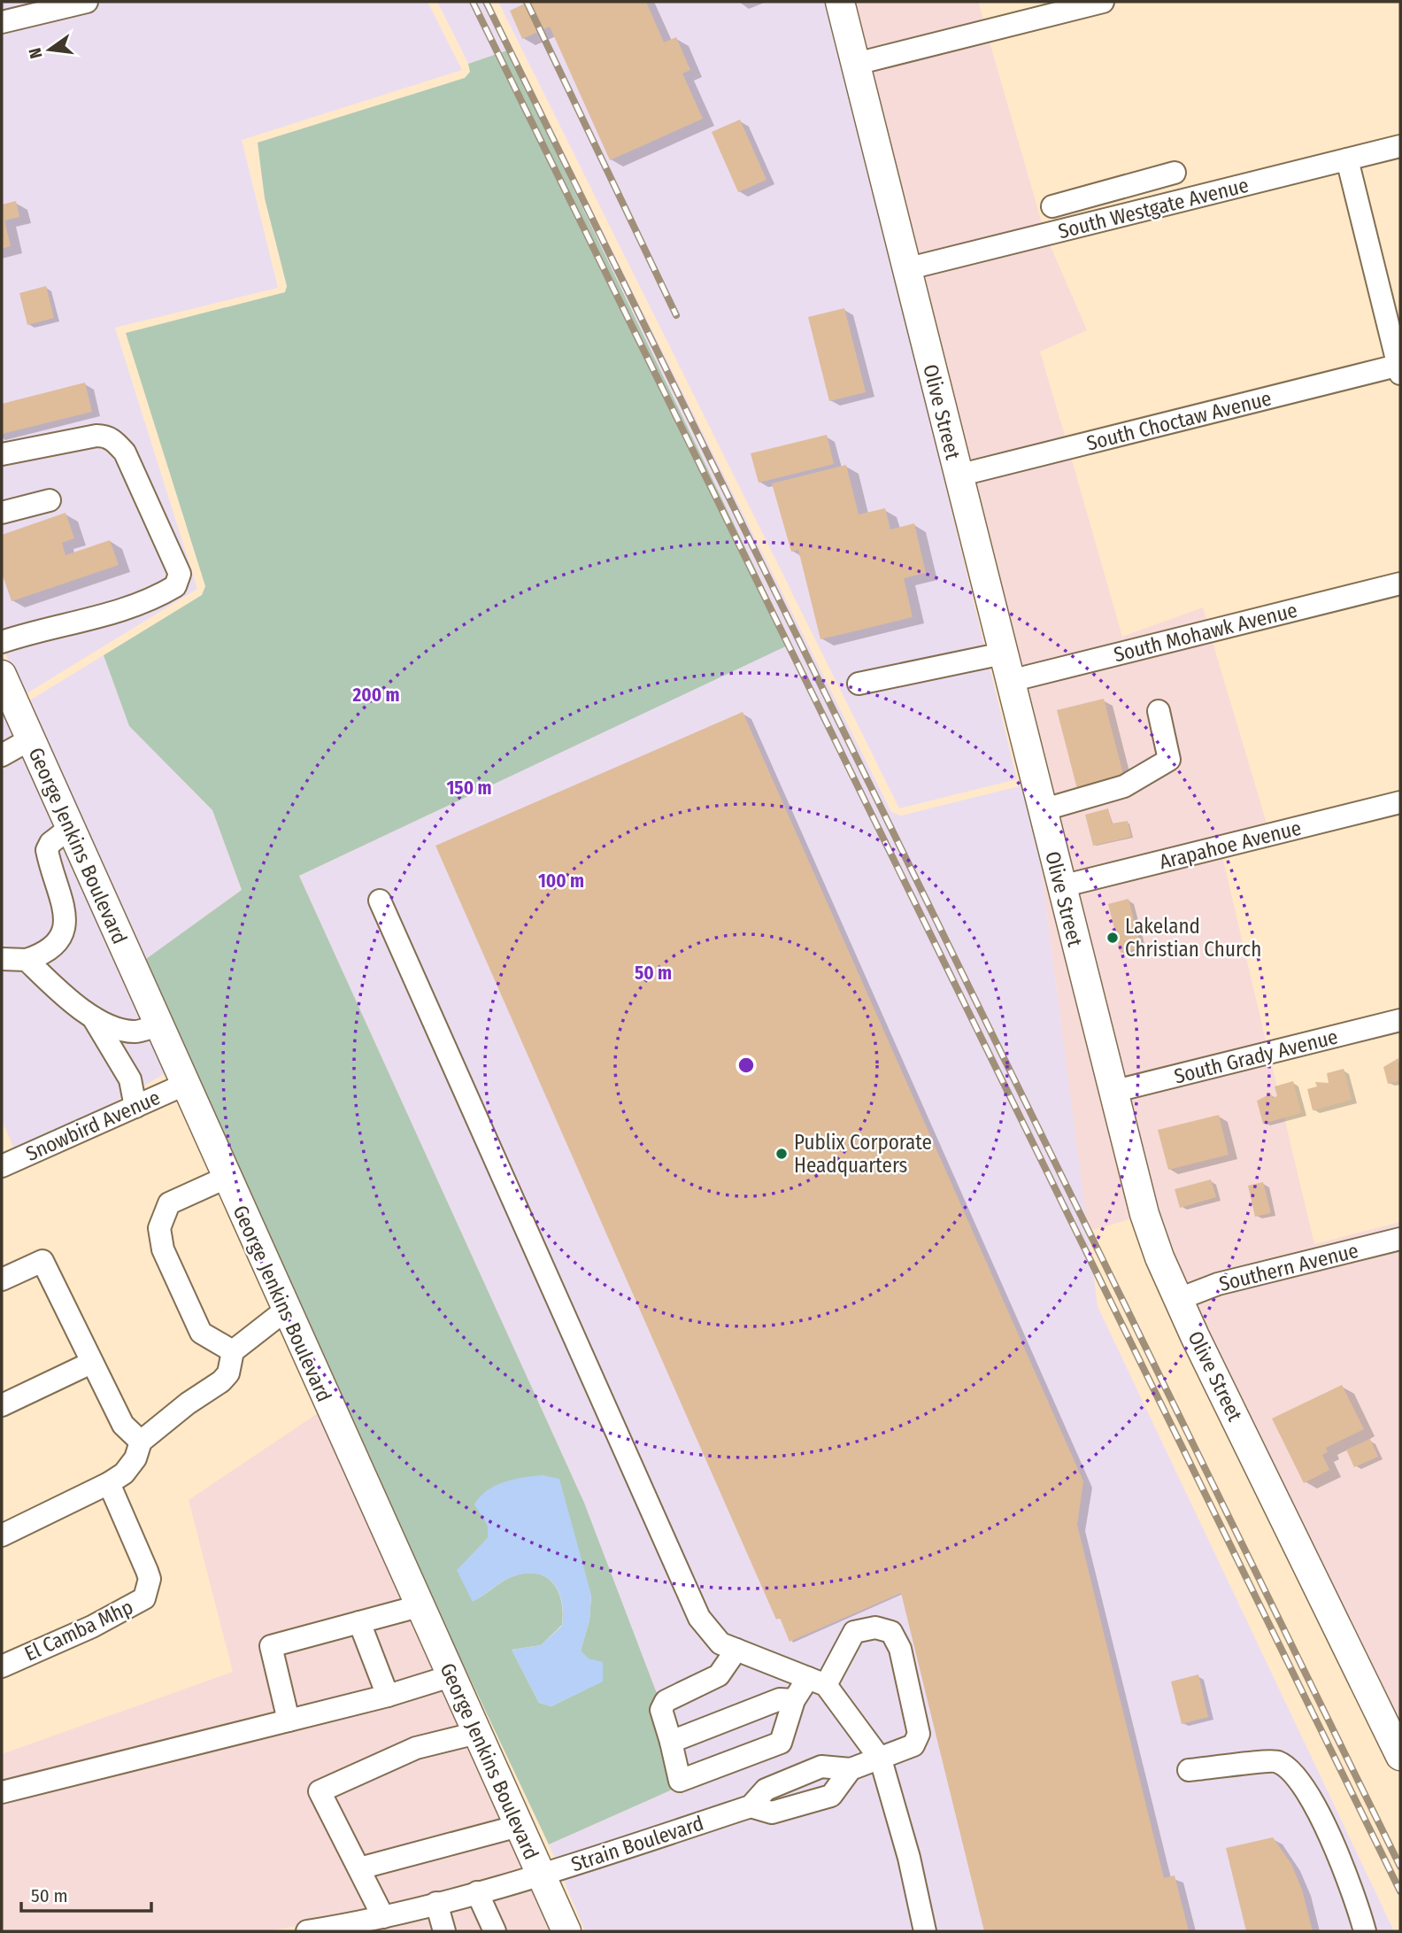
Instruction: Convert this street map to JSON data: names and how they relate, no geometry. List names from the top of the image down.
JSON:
{
  "streets": {
    "main road": ["Olive Street", "George Jenkins Boulevard"],
    "street": [
      "South Westgate Avenue",
      "South Choctaw Avenue",
      "South Mohawk Avenue",
      "Arapahoe Avenue",
      "South Grady Avenue",
      "Snowbird Avenue",
      "Southern Avenue",
      "El Camba Mhp",
      "Strain Boulevard"
    ]
  },
  "crossings": [
    ["South Westgate Avenue", "Olive Street"],
    ["Olive Street", "South Choctaw Avenue"],
    ["Olive Street", "South Mohawk Avenue"],
    ["Olive Street", "Arapahoe Avenue"],
    ["Olive Street", "South Grady Avenue"],
    ["Olive Street", "Southern Avenue"],
    ["George Jenkins Boulevard", "Snowbird Avenue"],
    ["George Jenkins Boulevard", "Strain Boulevard"]
  ],
  "places": ["Lakeland Christian Church", "Publix Corporate Headquarters"],
  "scale_bar": "50 m",
  "north": "left",
  "rings": [
    "200 m",
    "150 m",
    "100 m",
    "50 m"
  ]
}
